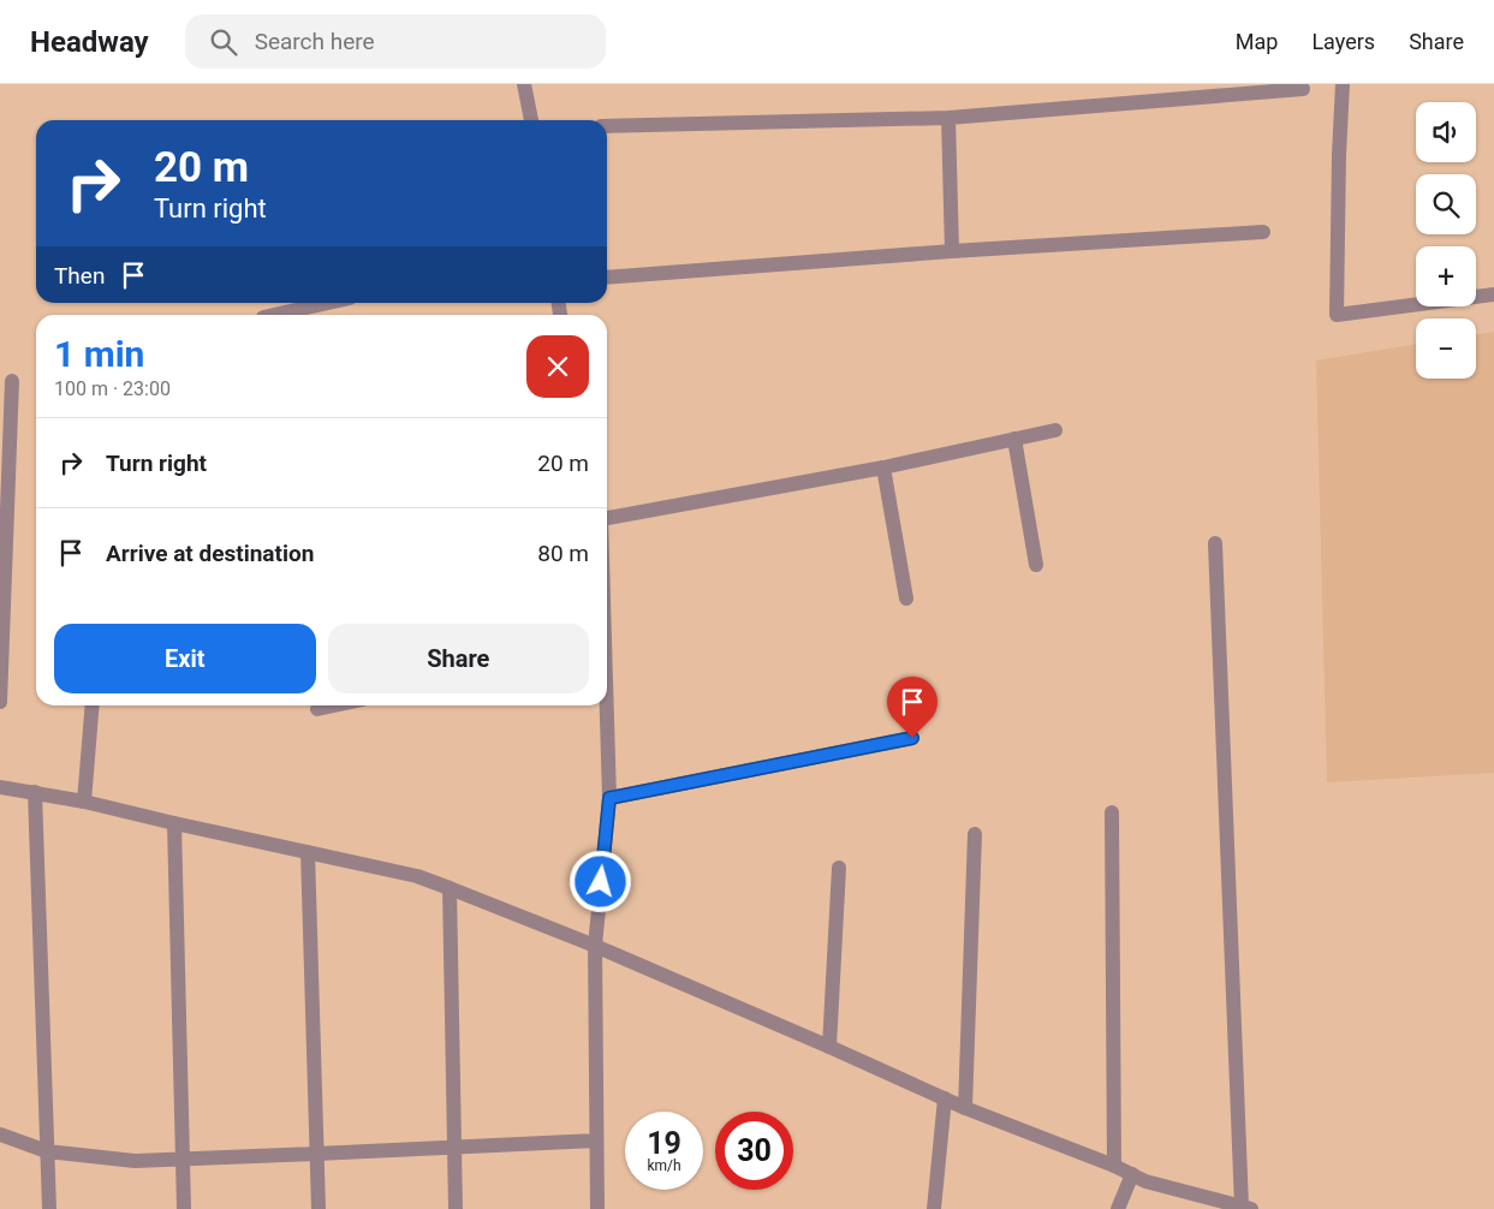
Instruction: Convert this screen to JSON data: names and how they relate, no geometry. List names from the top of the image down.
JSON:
{
  "page": {
    "header": "Headway",
    "search": "Search here",
    "nav": ["Map", "Layers", "Share"],
    "map_buttons": ["+", "−"],
    "turn": ["20 m", "Turn right"],
    "then": "Then",
    "heading": ["1 min", "100 m · 23:00"],
    "list": [
      {
        "name": "Turn right",
        "value": "20 m"
      },
      {
        "name": "Arrive at destination",
        "value": "80 m"
      }
    ],
    "buttons": ["Exit", "Share"],
    "speed": "19 km/h",
    "limit": "30"
  }
}
